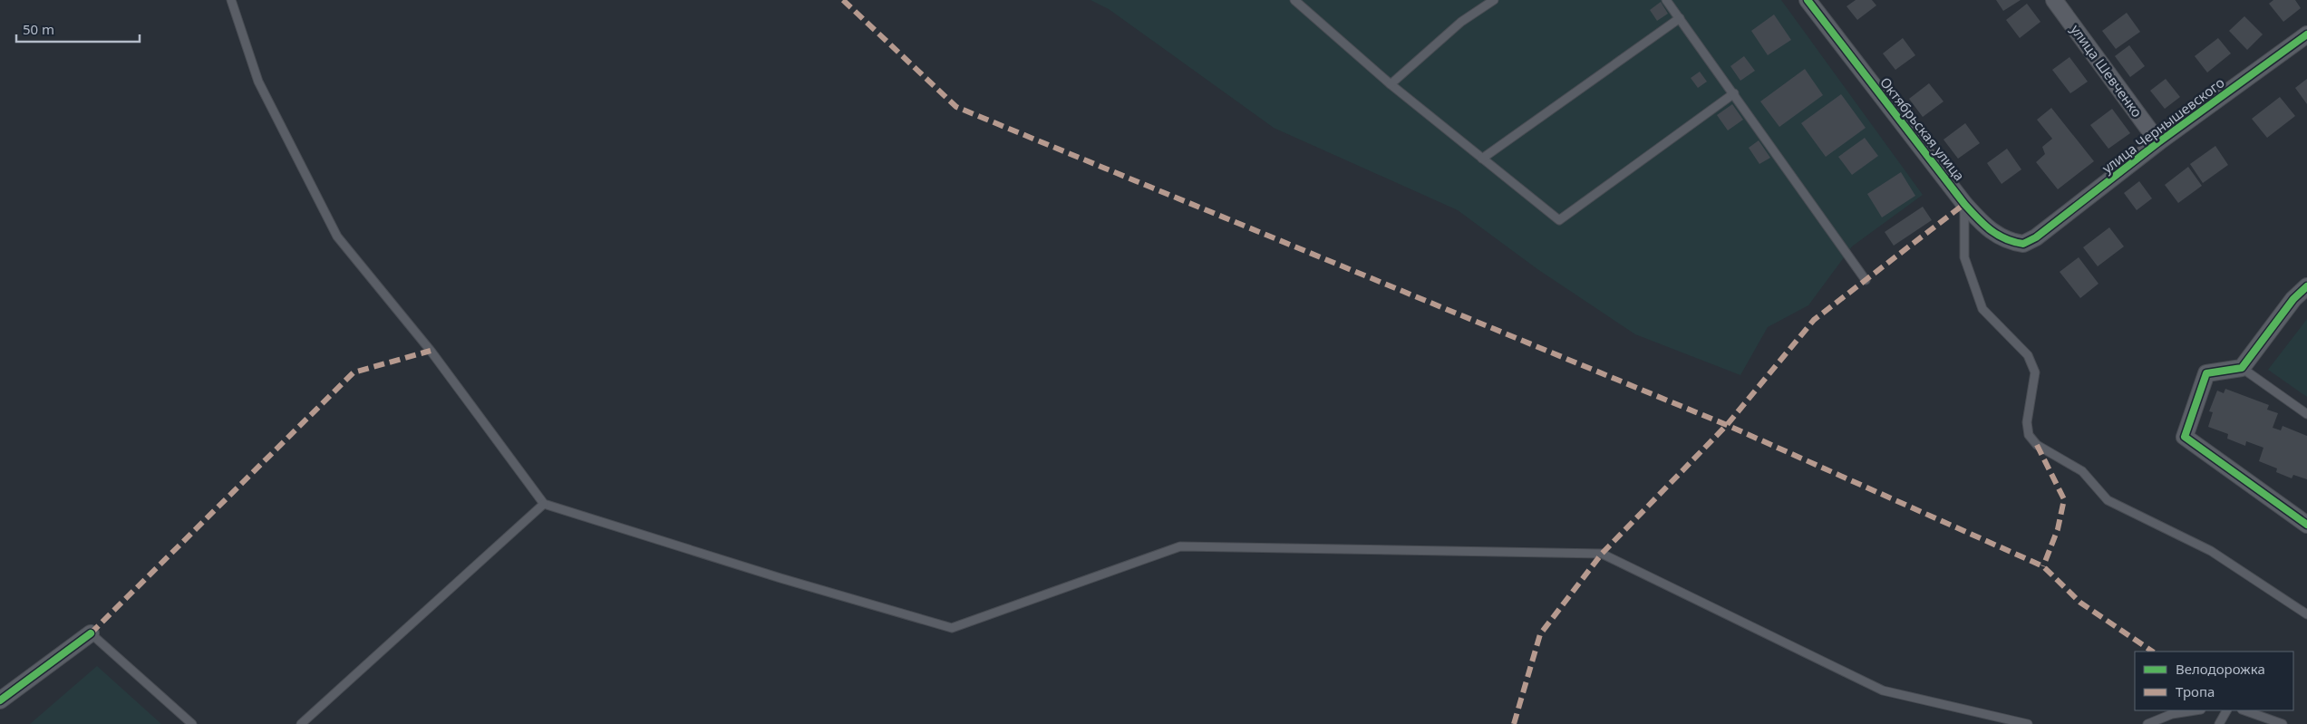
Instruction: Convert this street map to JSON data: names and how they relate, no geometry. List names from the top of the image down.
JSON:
{
  "streets": {
    "street": ["улица Шевченко", "улица Чернышевского", "Октябрьская улица"]
  },
  "crossings": [
    ["улица Шевченко", "улица Чернышевского"],
    ["улица Чернышевского", "Октябрьская улица"]
  ],
  "legend": ["Велодорожка", "Тропа"],
  "scale_bar": "50 m"
}
